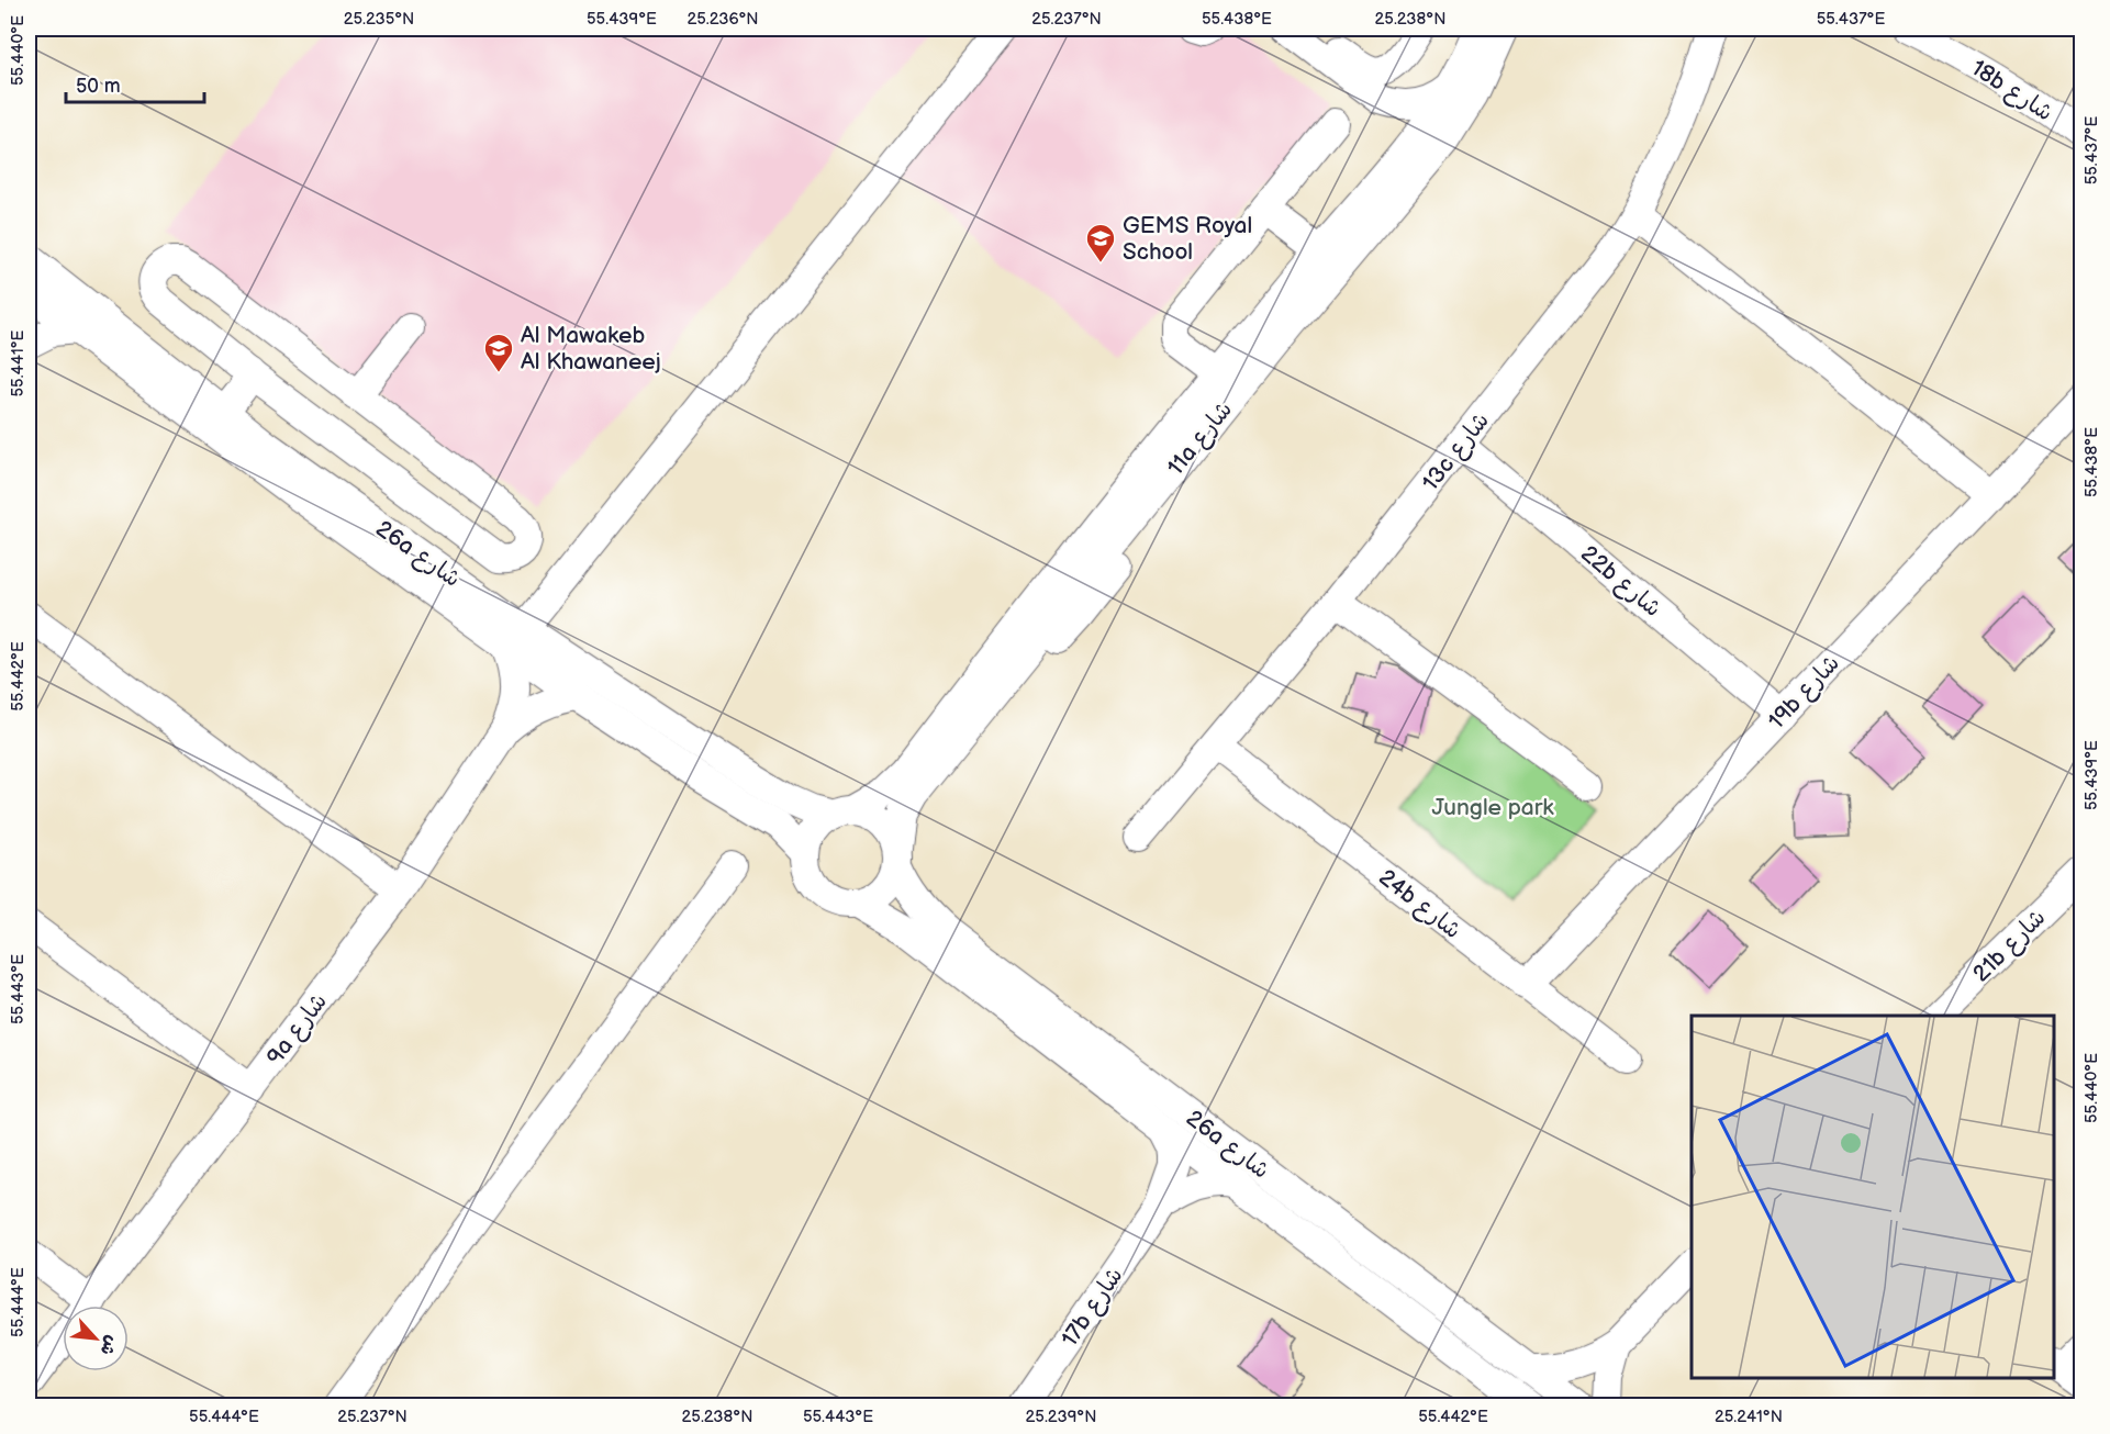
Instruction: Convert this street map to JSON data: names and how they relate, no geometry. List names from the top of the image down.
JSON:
{
  "streets": {
    "street": [
      "18b شارع",
      "11a شارع",
      "13c شارع",
      "26a شارع",
      "22b شارع",
      "19b شارع",
      "24b شارع",
      "21b شارع",
      "9a شارع",
      "17b شارع"
    ]
  },
  "crossings": [
    ["11a شارع", "26a شارع"],
    ["13c شارع", "22b شارع"],
    ["13c شارع", "24b شارع"],
    ["26a شارع", "9a شارع"],
    ["26a شارع", "17b شارع"],
    ["22b شارع", "19b شارع"],
    ["19b شارع", "24b شارع"]
  ],
  "parks": ["Jungle park"],
  "places": {
    "school or university": ["GEMS Royal School", "Al Mawakeb Al Khawaneej"]
  },
  "scale_bar": "50 m",
  "north": "bottom right",
  "coordinates": [
    "25.235°N",
    "55.439°E",
    "25.236°N",
    "25.237°N",
    "55.438°E",
    "25.238°N",
    "55.437°E",
    "55.440°E",
    "55.441°E",
    "55.442°E",
    "55.443°E",
    "55.444°E",
    "25.239°N",
    "25.241°N"
  ]
}
